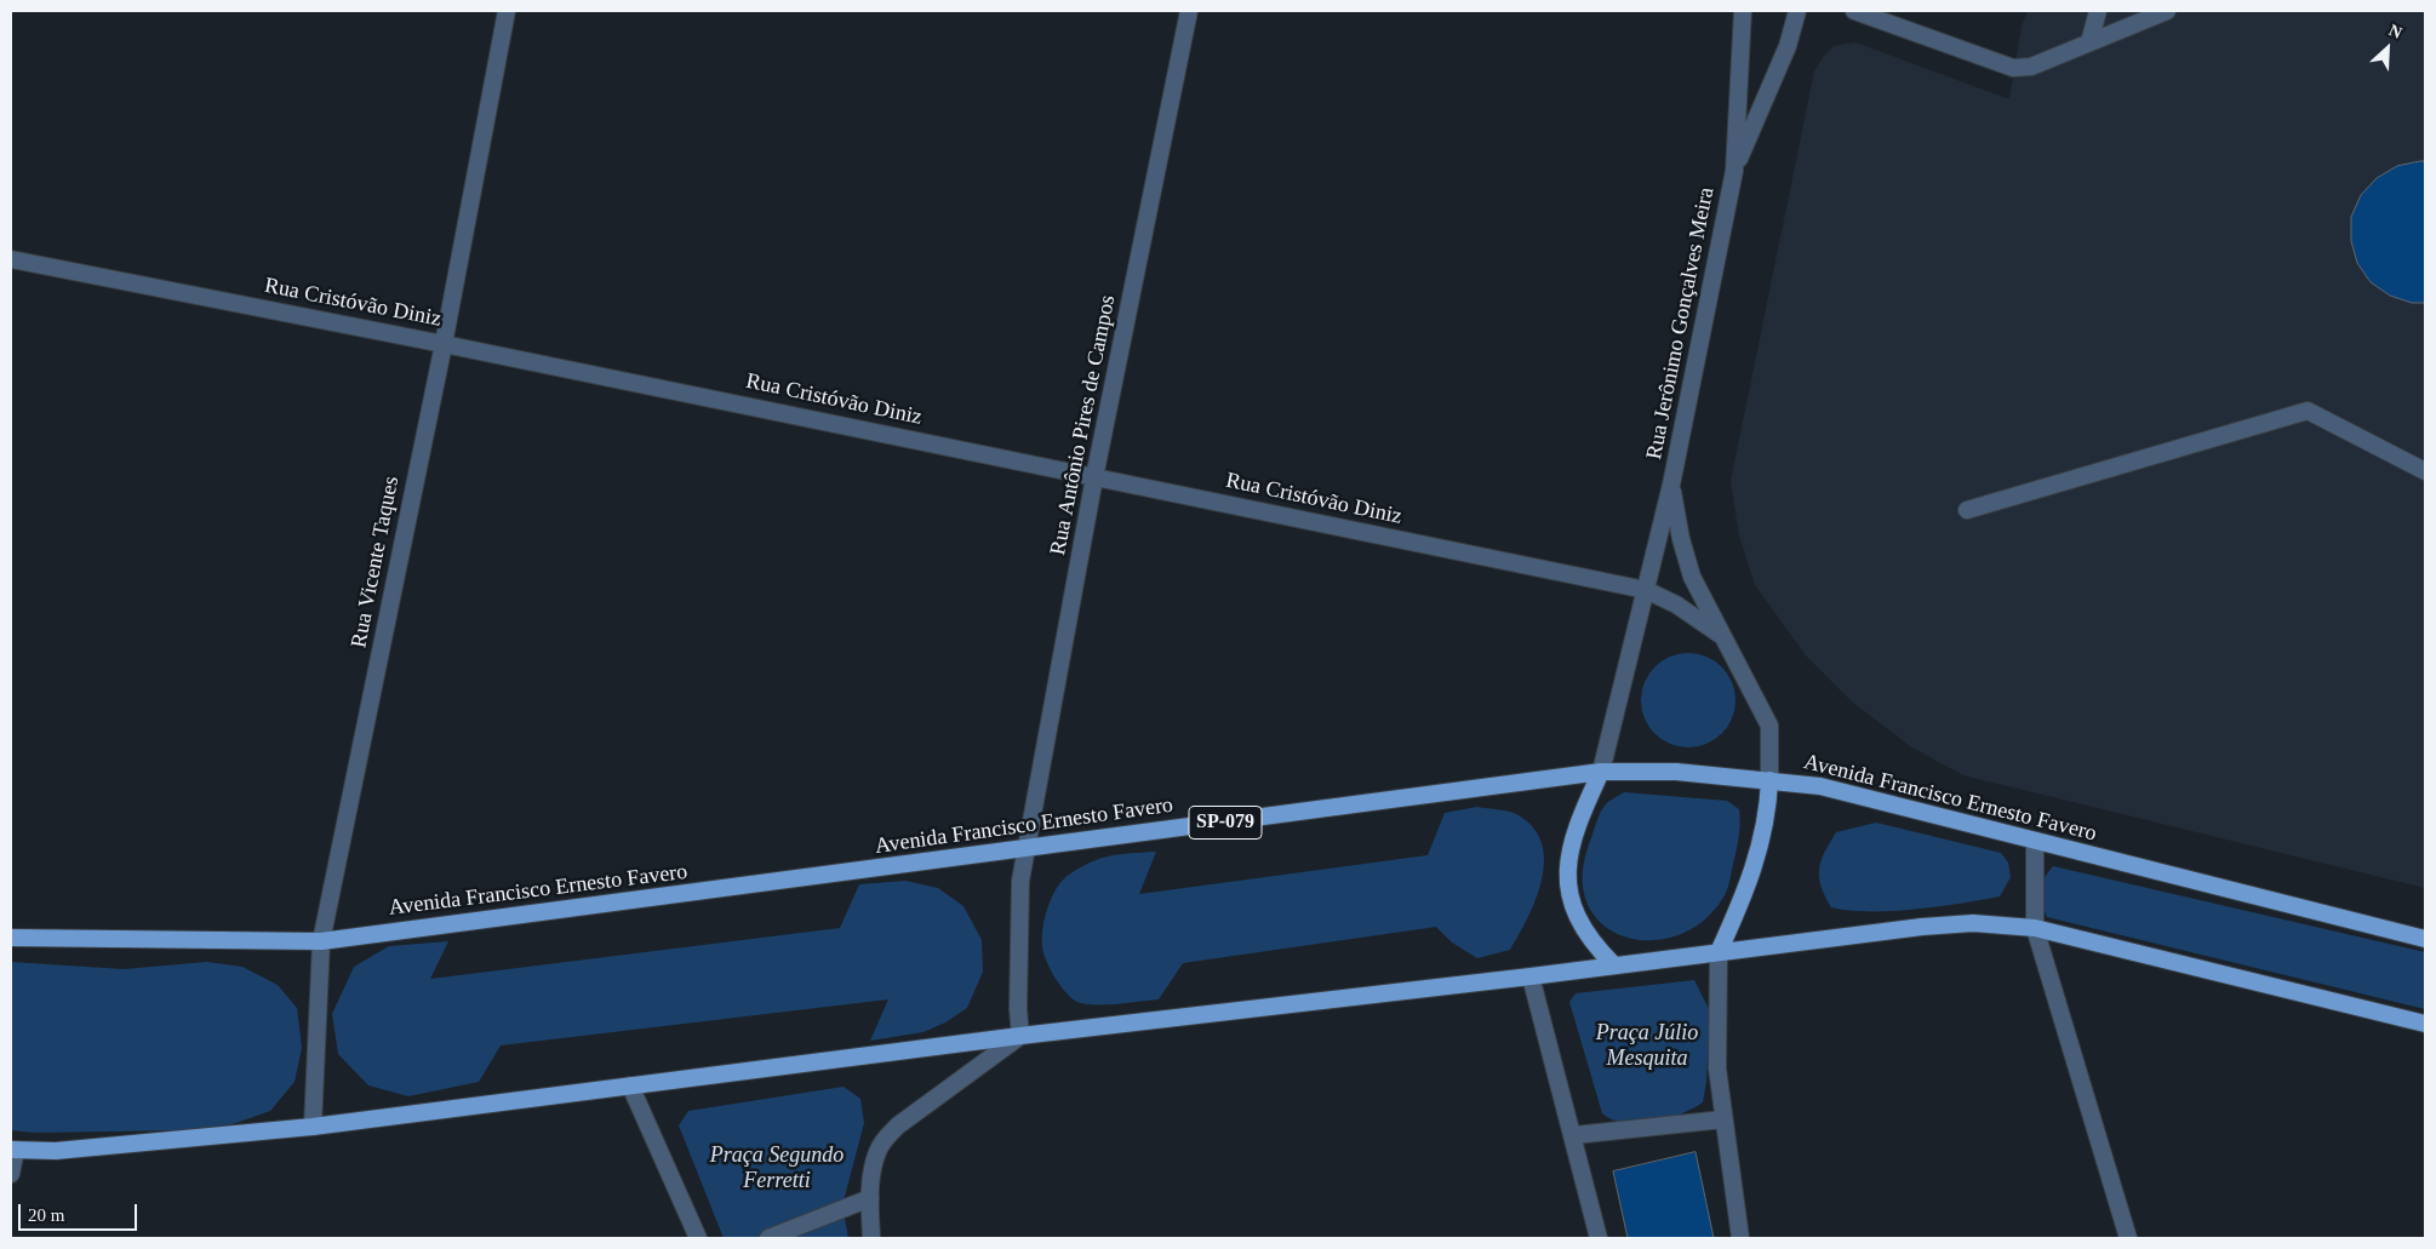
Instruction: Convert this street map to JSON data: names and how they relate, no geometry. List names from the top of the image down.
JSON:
{
  "streets": {
    "main road": ["Avenida Francisco Ernesto Favero", "SP-079"],
    "street": [
      "Rua Cristóvão Diniz",
      "Rua Jerônimo Gonçalves Meira",
      "Rua Antônio Pires de Campos",
      "Rua Vicente Taques"
    ]
  },
  "crossings": [
    ["Rua Cristóvão Diniz", "Rua Jerônimo Gonçalves Meira"],
    ["Rua Cristóvão Diniz", "Rua Antônio Pires de Campos"],
    ["Rua Cristóvão Diniz", "Rua Vicente Taques"],
    ["Rua Jerônimo Gonçalves Meira", "Avenida Francisco Ernesto Favero"],
    ["Rua Antônio Pires de Campos", "Avenida Francisco Ernesto Favero"],
    ["Rua Vicente Taques", "Avenida Francisco Ernesto Favero"]
  ],
  "parks": ["Praça Júlio Mesquita", "Praça Segundo Ferretti"],
  "scale_bar": "20 m",
  "north": "top right"
}
